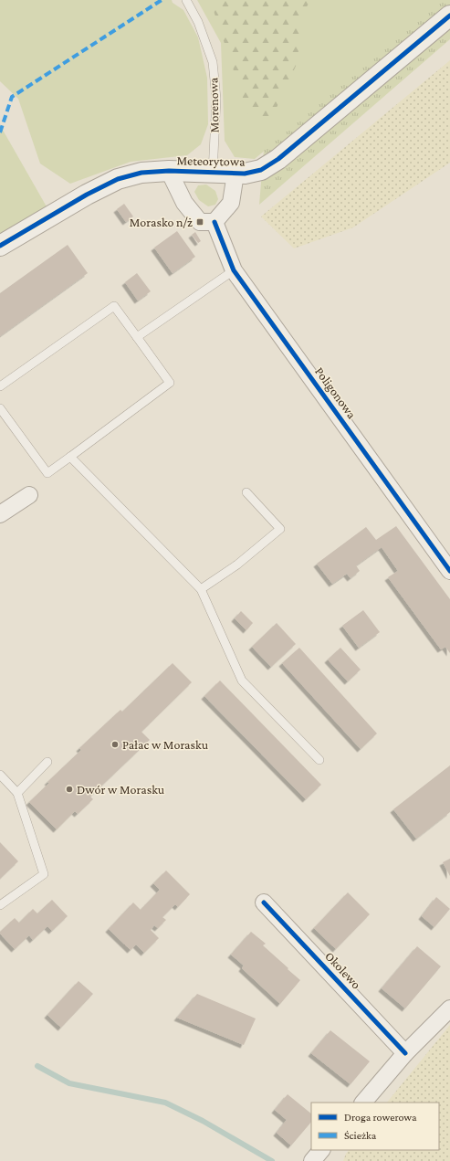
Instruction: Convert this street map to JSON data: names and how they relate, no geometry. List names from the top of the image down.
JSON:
{
  "streets": {
    "street": ["Meteorytowa", "Poligonowa", "Okolewo"],
    "lane": ["Morenowa"]
  },
  "crossings": [
    ["Morenowa", "Meteorytowa"]
  ],
  "places": {
    "transit": ["Morasko n/ż"],
    "other": ["Pałac w Morasku", "Dwór w Morasku"]
  },
  "legend": ["Droga rowerowa", "Ścieżka"]
}
